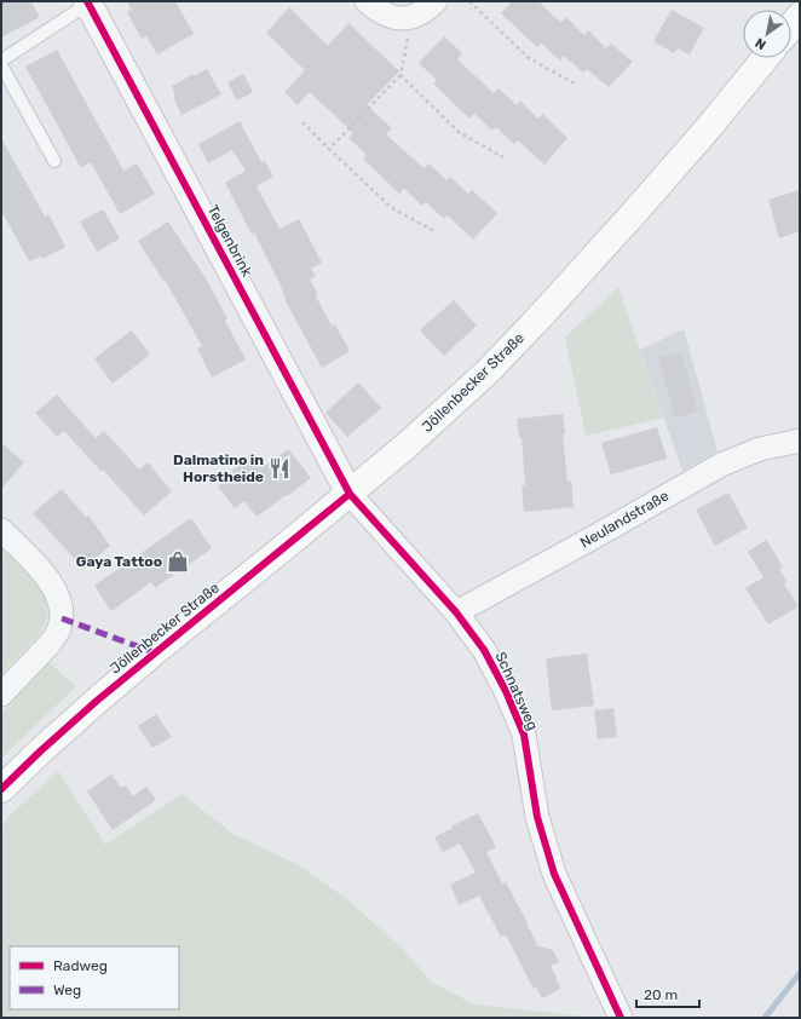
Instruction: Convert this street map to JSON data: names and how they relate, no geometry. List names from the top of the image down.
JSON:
{
  "streets": {
    "main road": ["Jöllenbecker Straße"],
    "street": ["Telgenbrink", "Neulandstraße", "Schnatsweg"]
  },
  "crossings": [
    ["Telgenbrink", "Jöllenbecker Straße"],
    ["Telgenbrink", "Schnatsweg"],
    ["Jöllenbecker Straße", "Schnatsweg"],
    ["Neulandstraße", "Schnatsweg"]
  ],
  "places": {
    "restaurant": ["Dalmatino in Horstheide"],
    "shop": ["Gaya Tattoo"]
  },
  "legend": ["Radweg", "Weg"],
  "scale_bar": "20 m",
  "north": "bottom left"
}
